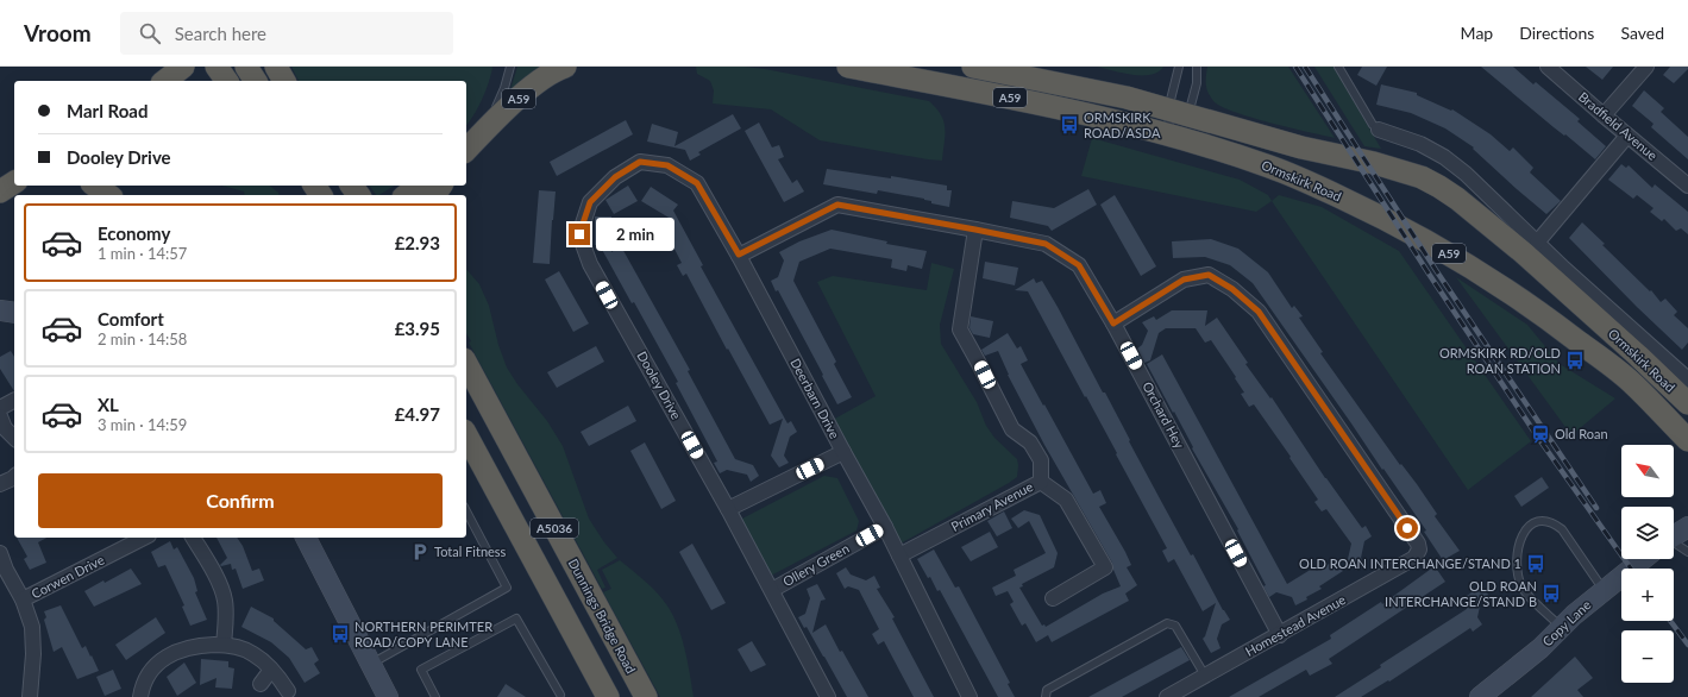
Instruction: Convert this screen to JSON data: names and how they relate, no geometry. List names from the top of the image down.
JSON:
{
  "streets": {
    "highway": [
      "A59",
      "Ormskirk Road",
      "A5036",
      "Dunnings Bridge Road"
    ],
    "main road": ["Copy Lane"],
    "street": [
      "Bradfield Avenue",
      "Dooley Drive",
      "Deerbarn Drive",
      "Orchard Hey",
      "Primary Avenue",
      "Ollery Green",
      "Corwen Drive",
      "Homestead Avenue"
    ]
  },
  "crossings": [
    ["Dooley Drive", "Deerbarn Drive"],
    ["Dooley Drive", "Ollery Green"],
    ["Deerbarn Drive", "Orchard Hey"],
    ["Deerbarn Drive", "Primary Avenue"],
    ["Deerbarn Drive", "Ollery Green"],
    ["Orchard Hey", "Primary Avenue"],
    ["Orchard Hey", "Homestead Avenue"]
  ],
  "places": {
    "bus stop": [
      "ORMSKIRK ROAD/ASDA",
      "ORMSKIRK RD/OLD ROAN STATION",
      "OLD ROAN INTERCHANGE/STAND 1",
      "OLD ROAN INTERCHANGE/STAND B",
      "NORTHERN PERIMTER ROAD/COPY LANE"
    ],
    "station": ["Old Roan"],
    "parking": ["Total Fitness"]
  },
  "north": "top left",
  "page": {
    "header": "Vroom",
    "search": "Search here",
    "nav": ["Map", "Directions", "Saved"],
    "banner": ["Marl Road", "Dooley Drive"],
    "list": [
      {
        "name": "Economy",
        "note": "1 min · 14:57",
        "value": "£2.93"
      },
      {
        "name": "Comfort",
        "note": "2 min · 14:58",
        "value": "£3.95"
      },
      {
        "name": "XL",
        "note": "3 min · 14:59",
        "value": "£4.97"
      }
    ],
    "bubble": "2 min",
    "map_buttons": ["+", "−"],
    "buttons": "Confirm"
  }
}
